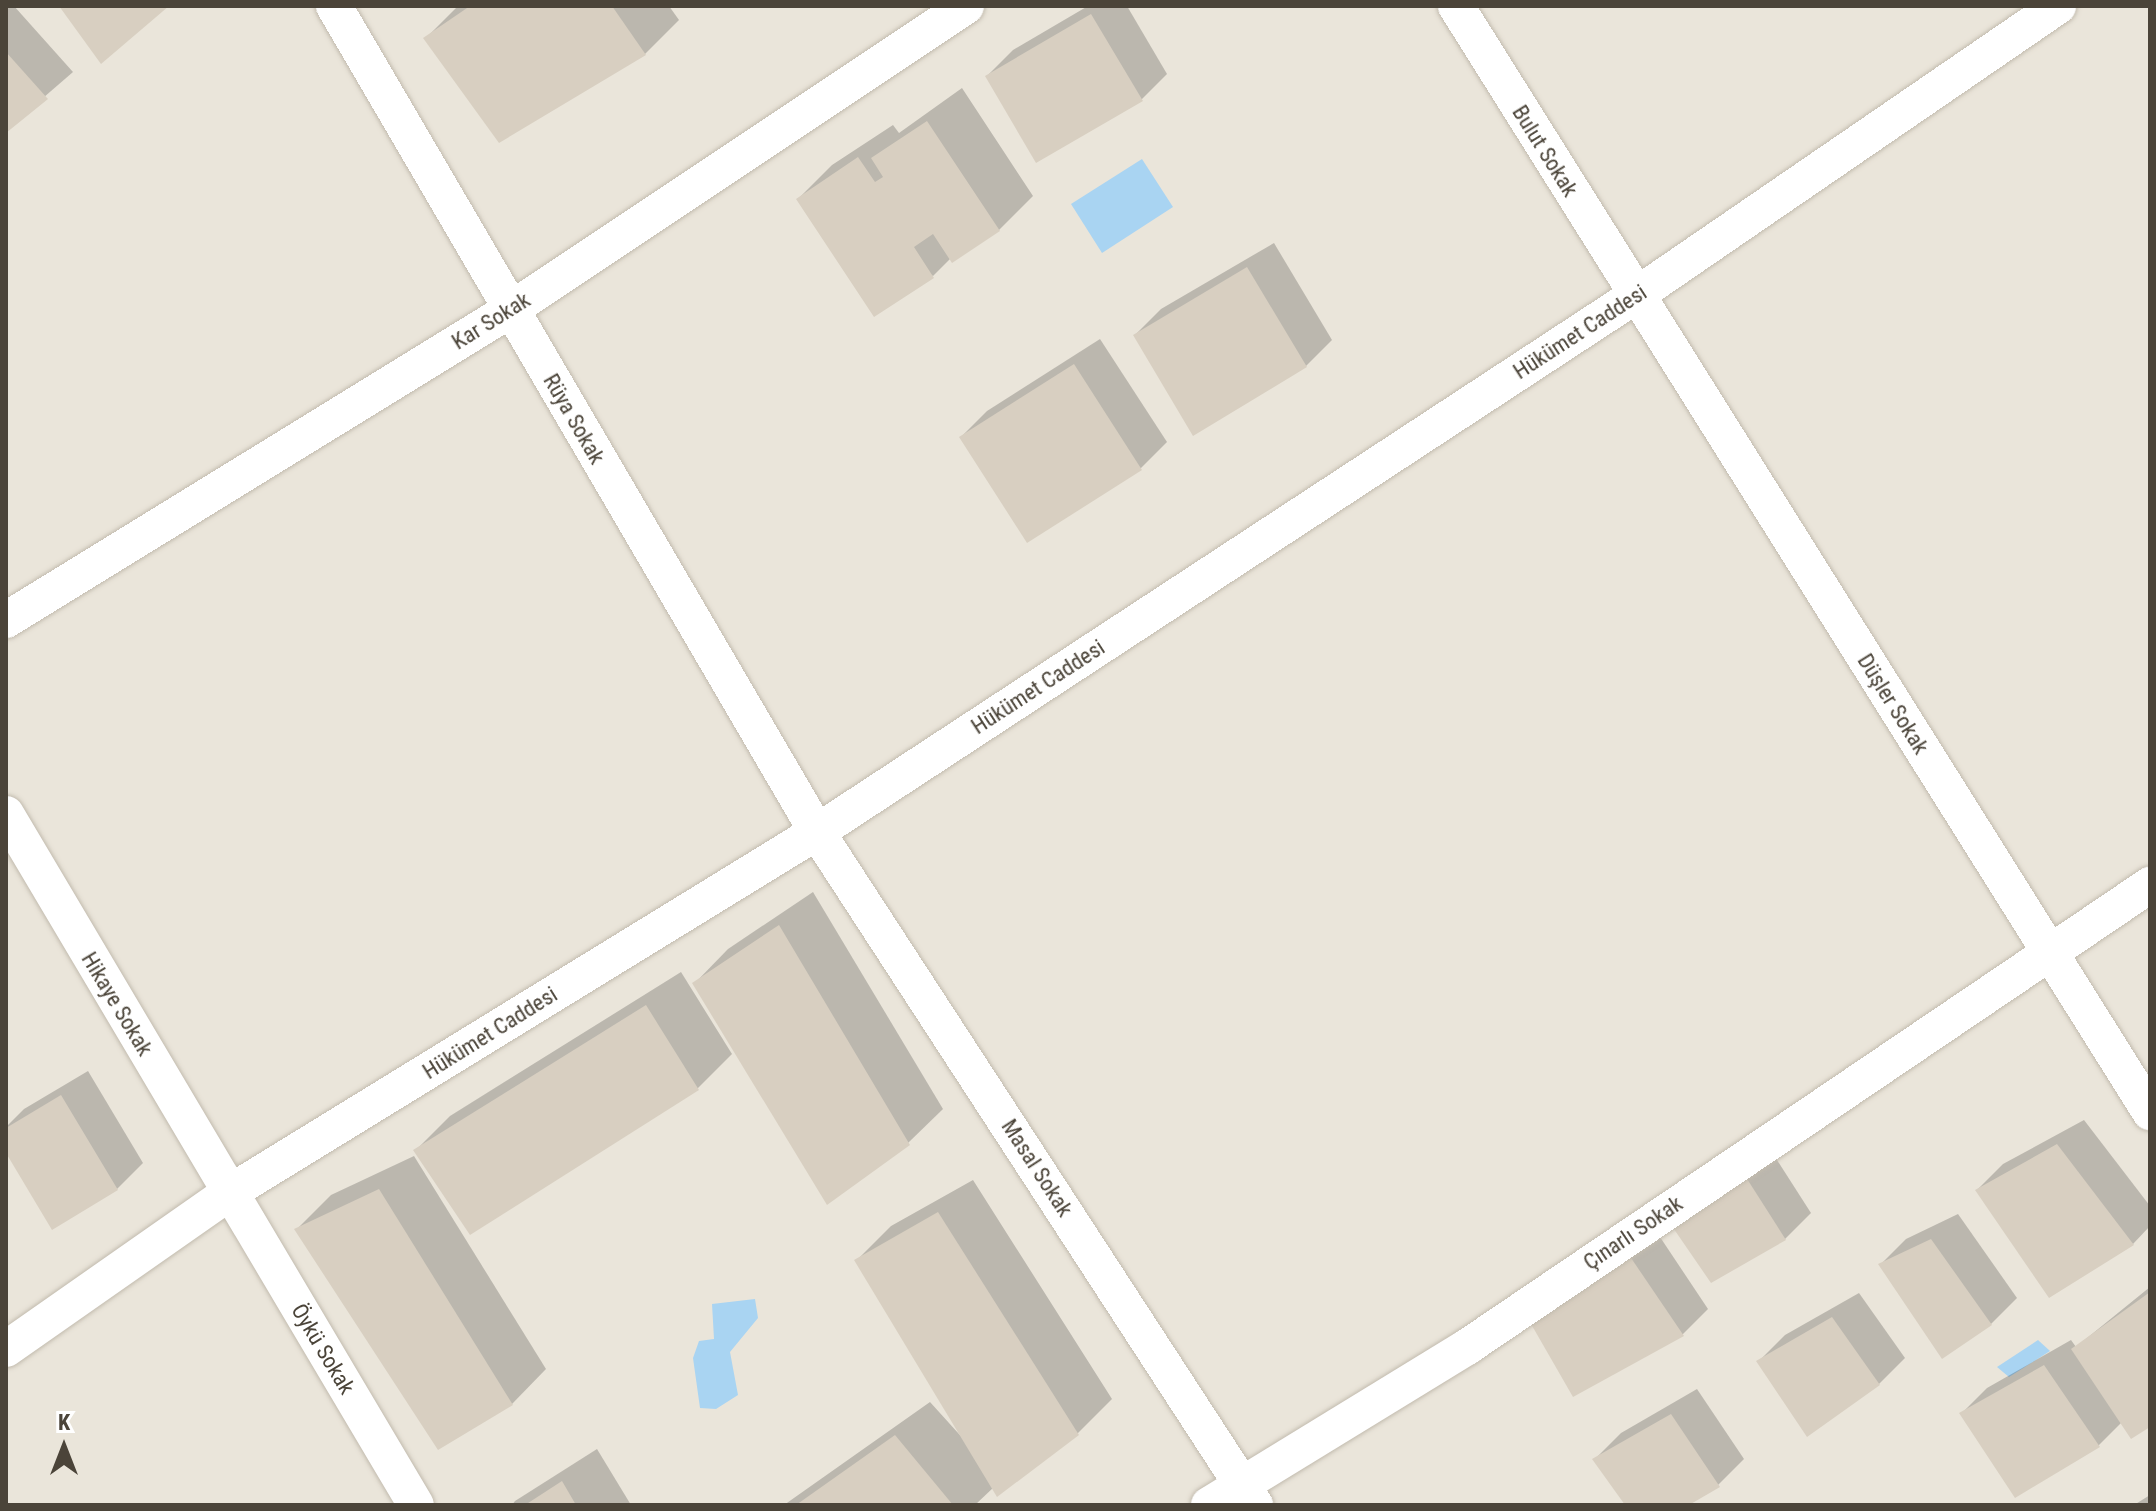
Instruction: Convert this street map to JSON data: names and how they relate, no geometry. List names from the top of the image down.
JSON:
{
  "streets": {
    "street": [
      "Bulut Sokak",
      "Kar Sokak",
      "Hükümet Caddesi",
      "Rüya Sokak",
      "Düşler Sokak",
      "Hikaye Sokak",
      "Masal Sokak",
      "Çınarlı Sokak",
      "Öykü Sokak"
    ]
  },
  "crossings": [
    ["Bulut Sokak", "Hükümet Caddesi"],
    ["Bulut Sokak", "Düşler Sokak"],
    ["Kar Sokak", "Rüya Sokak"],
    ["Hükümet Caddesi", "Rüya Sokak"],
    ["Hükümet Caddesi", "Düşler Sokak"],
    ["Hükümet Caddesi", "Hikaye Sokak"],
    ["Hükümet Caddesi", "Masal Sokak"],
    ["Hükümet Caddesi", "Öykü Sokak"],
    ["Rüya Sokak", "Masal Sokak"],
    ["Düşler Sokak", "Çınarlı Sokak"],
    ["Hikaye Sokak", "Öykü Sokak"],
    ["Masal Sokak", "Çınarlı Sokak"]
  ],
  "north": "top"
}
